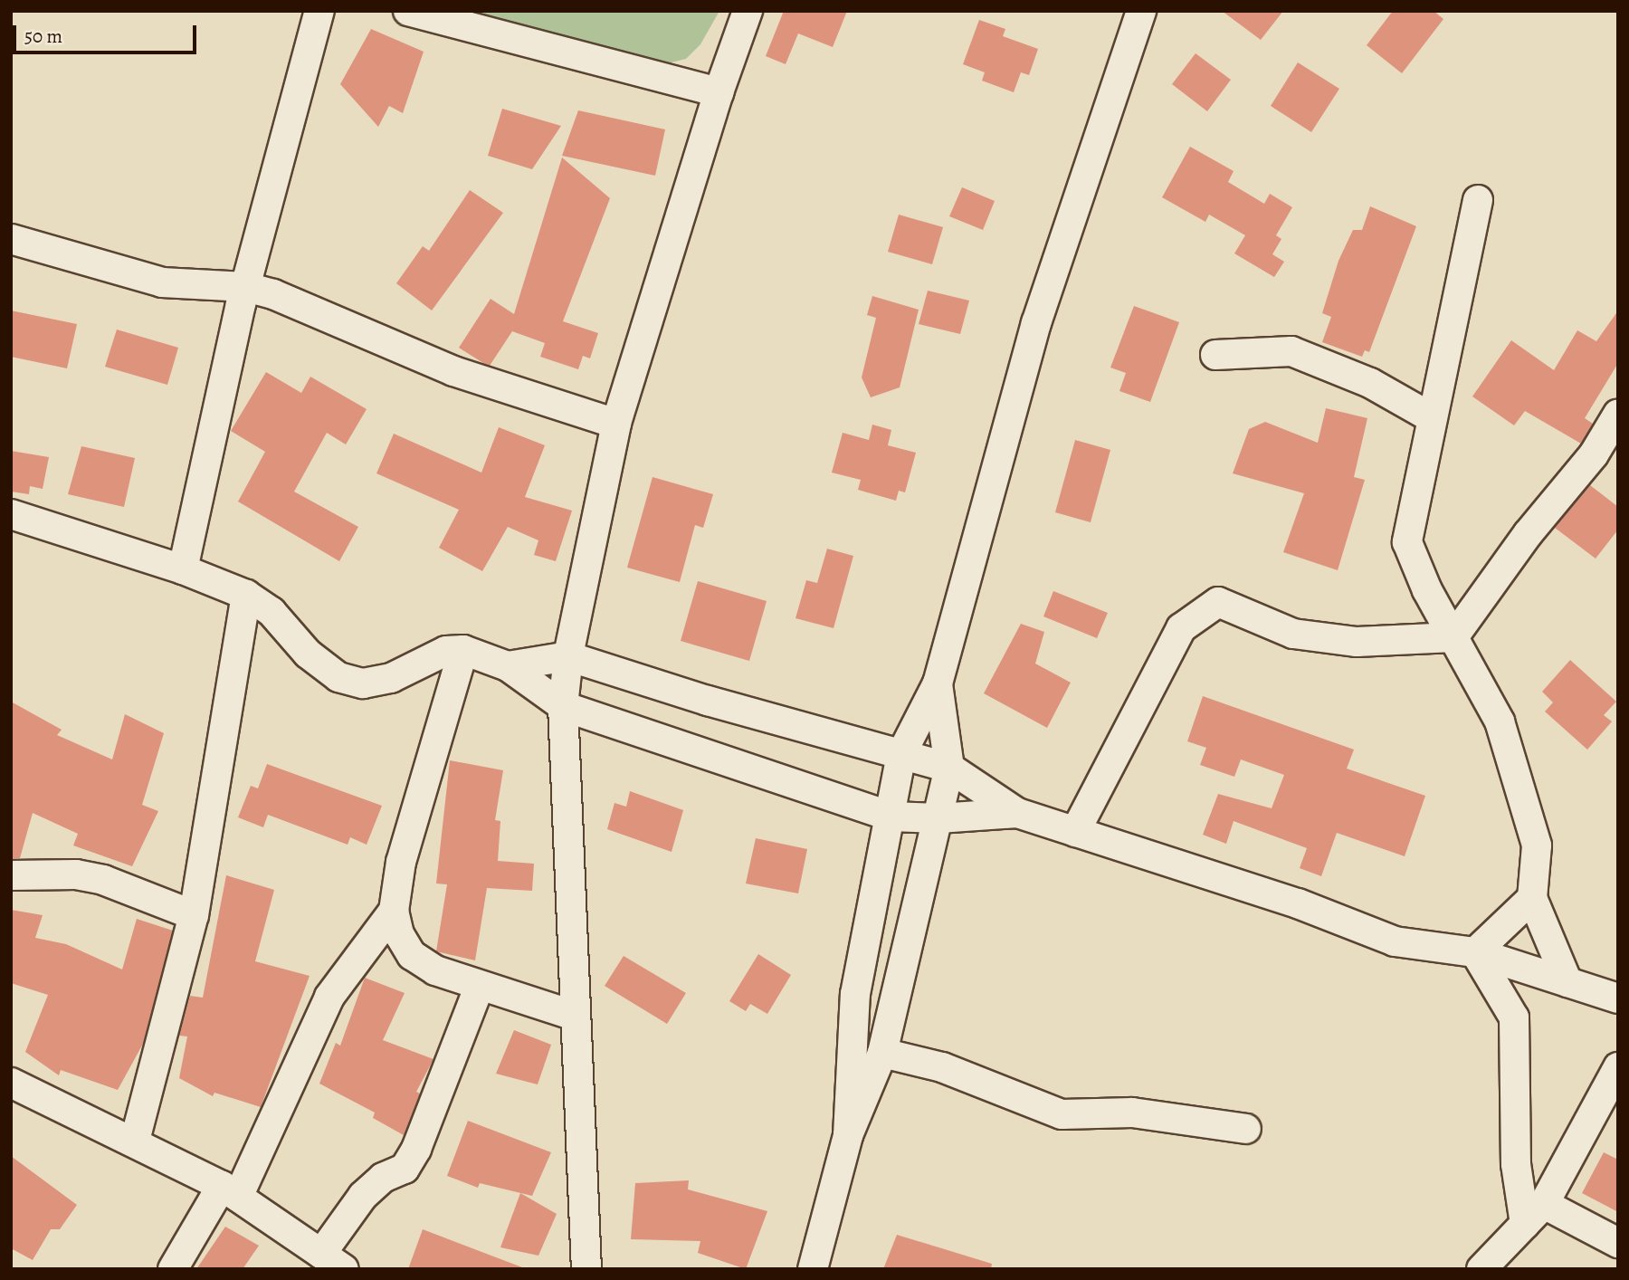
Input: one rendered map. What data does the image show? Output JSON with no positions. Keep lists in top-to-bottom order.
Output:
{
  "scale_bar": "50 m"
}
